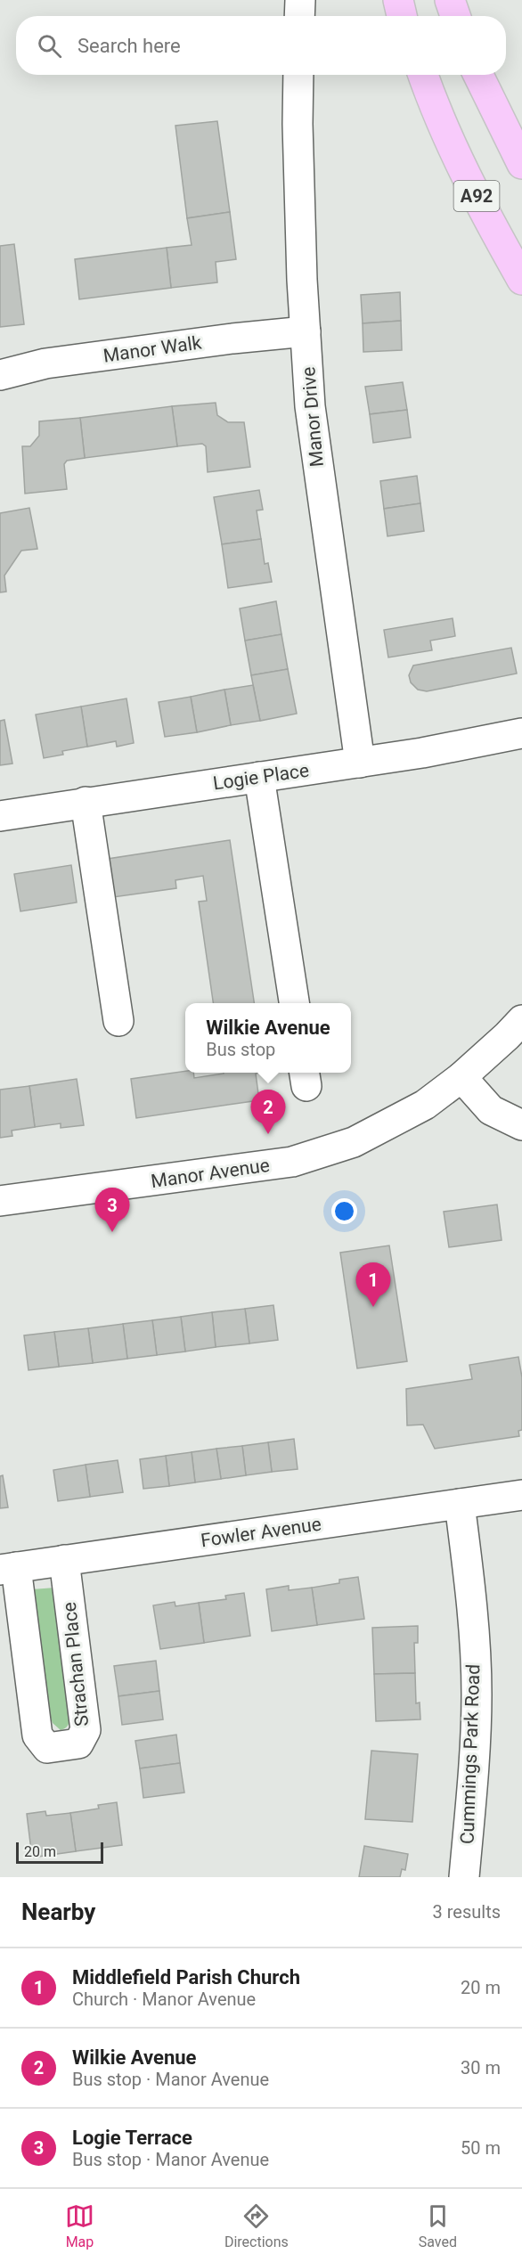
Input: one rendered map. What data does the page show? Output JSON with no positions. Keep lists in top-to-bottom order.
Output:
{
  "streets": {
    "main road": ["A92"],
    "street": [
      "Manor Walk",
      "Manor Drive",
      "Logie Place",
      "Manor Avenue",
      "Fowler Avenue",
      "Strachan Place",
      "Cummings Park Road"
    ]
  },
  "crossings": [
    ["Manor Walk", "Manor Drive"],
    ["Manor Drive", "Logie Place"],
    ["Fowler Avenue", "Strachan Place"],
    ["Fowler Avenue", "Cummings Park Road"]
  ],
  "scale_bar": "20 m",
  "page": {
    "search": "Search here",
    "popup": ["Wilkie Avenue", "Bus stop"],
    "pins": ["2", "3", "1"],
    "scale": "20 m",
    "heading": ["Nearby", "3 results"],
    "list": [
      {
        "mark": "1",
        "name": "Middlefield Parish Church",
        "note": "Church · Manor Avenue",
        "value": "20 m"
      },
      {
        "mark": "2",
        "name": "Wilkie Avenue",
        "note": "Bus stop · Manor Avenue",
        "value": "30 m"
      },
      {
        "mark": "3",
        "name": "Logie Terrace",
        "note": "Bus stop · Manor Avenue",
        "value": "50 m"
      }
    ],
    "nav": ["Map", "Directions", "Saved"]
  }
}
